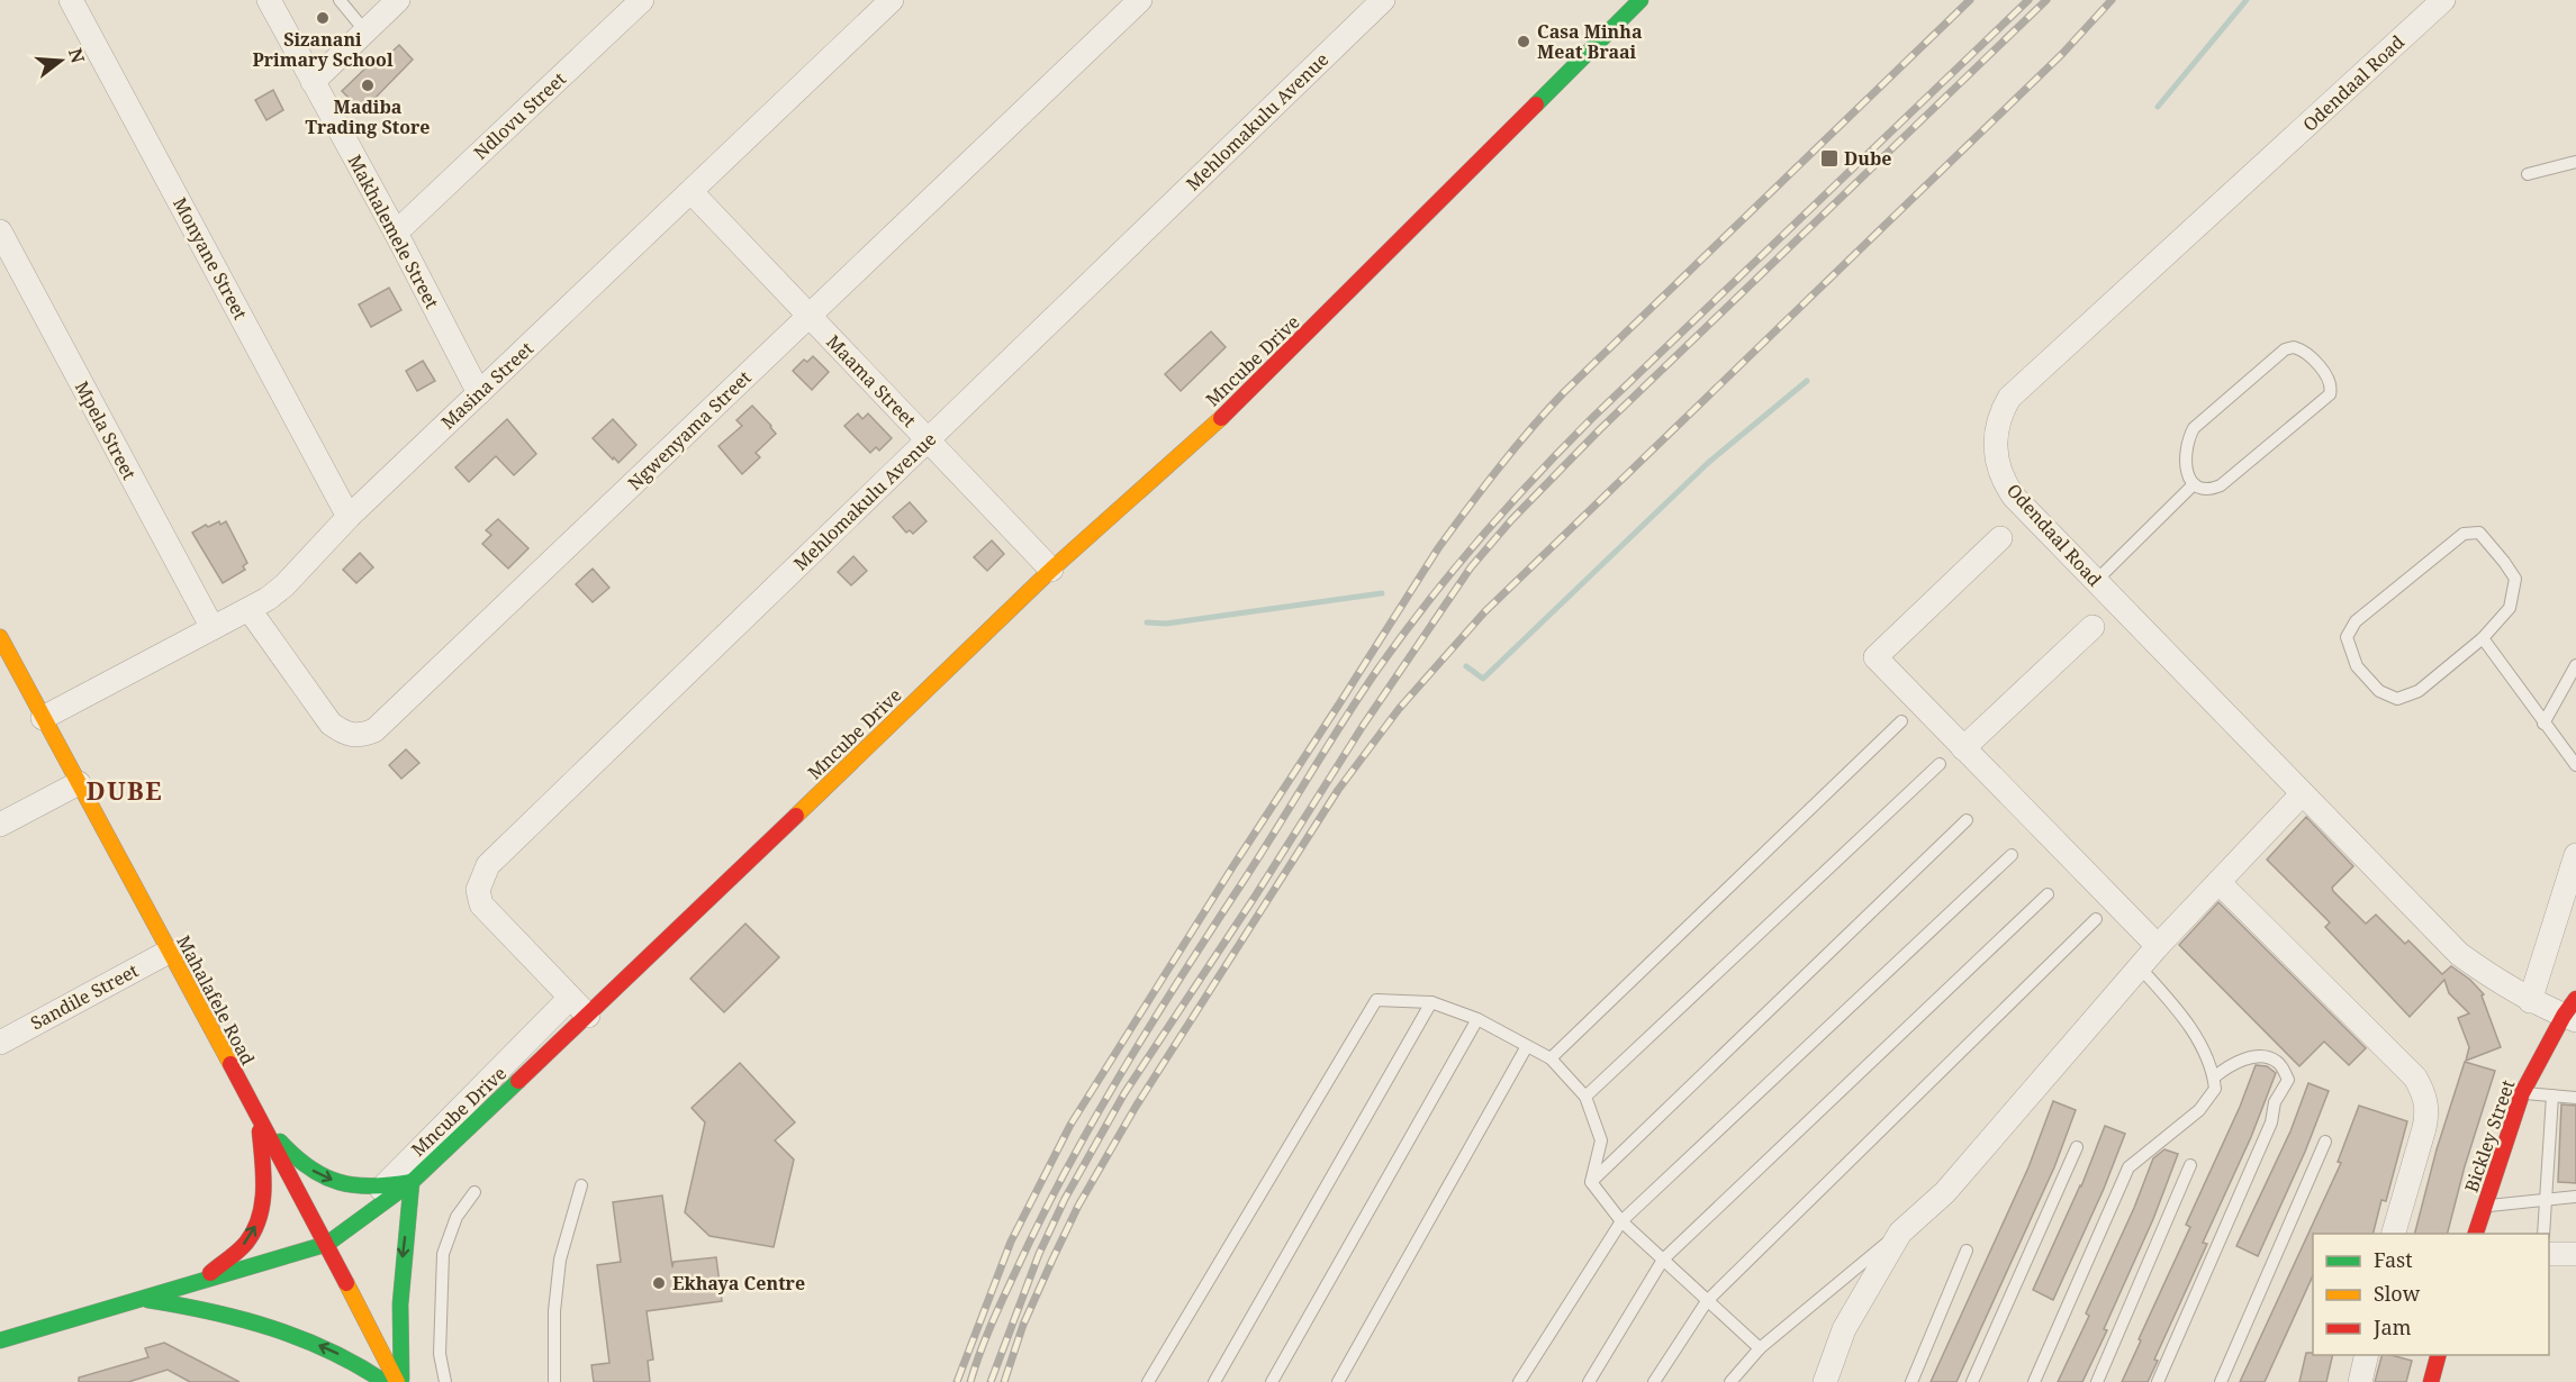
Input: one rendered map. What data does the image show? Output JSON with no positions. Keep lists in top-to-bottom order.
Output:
{
  "streets": {
    "street": [
      "Odendaal Road",
      "Ndlovu Street",
      "Mehlomakulu Avenue",
      "Makhalemele Street",
      "Monyane Street",
      "Mncube Drive",
      "Maama Street",
      "Masina Street",
      "Mpela Street",
      "Ngwenyama Street",
      "Sandile Street",
      "Mahalafele Road",
      "Bickley Street"
    ]
  },
  "crossings": [
    ["Odendaal Road", "Bickley Street"],
    ["Ndlovu Street", "Makhalemele Street"],
    ["Mehlomakulu Avenue", "Mncube Drive"],
    ["Mehlomakulu Avenue", "Maama Street"],
    ["Makhalemele Street", "Masina Street"],
    ["Monyane Street", "Masina Street"],
    ["Mncube Drive", "Maama Street"],
    ["Mncube Drive", "Mahalafele Road"],
    ["Maama Street", "Masina Street"],
    ["Maama Street", "Ngwenyama Street"],
    ["Masina Street", "Mpela Street"],
    ["Masina Street", "Ngwenyama Street"],
    ["Masina Street", "Mahalafele Road"],
    ["Sandile Street", "Mahalafele Road"]
  ],
  "districts": ["DUBE"],
  "places": {
    "other": [
      "Sizanani Primary School",
      "Casa Minha Meat Braai",
      "Madiba Trading Store",
      "Ekhaya Centre"
    ],
    "transit": ["Dube"]
  },
  "legend": ["Fast", "Slow", "Jam"],
  "north": "right"
}
